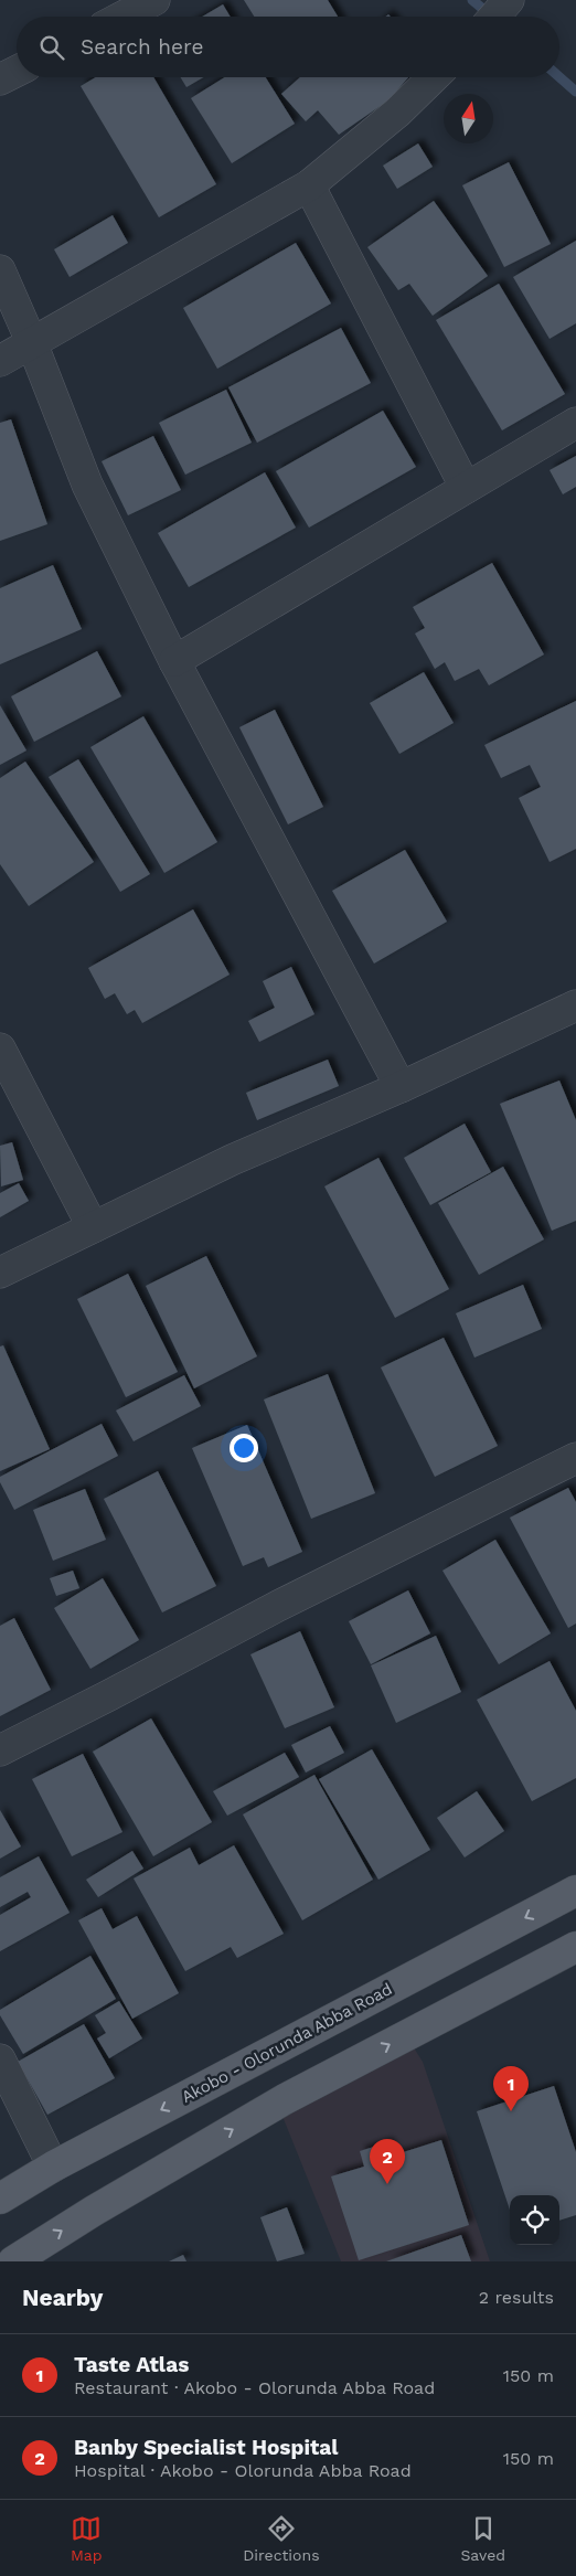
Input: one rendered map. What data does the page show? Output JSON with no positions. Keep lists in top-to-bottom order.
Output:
{
  "streets": {
    "main road": ["Akobo - Olorunda Abba Road"]
  },
  "north": "top",
  "page": {
    "search": "Search here",
    "pins": ["1", "2"],
    "heading": ["Nearby", "2 results"],
    "list": [
      {
        "mark": "1",
        "name": "Taste Atlas",
        "note": "Restaurant · Akobo - Olorunda Abba Road",
        "value": "150 m"
      },
      {
        "mark": "2",
        "name": "Banby Specialist Hospital",
        "note": "Hospital · Akobo - Olorunda Abba Road",
        "value": "150 m"
      }
    ],
    "nav": ["Map", "Directions", "Saved"]
  }
}
